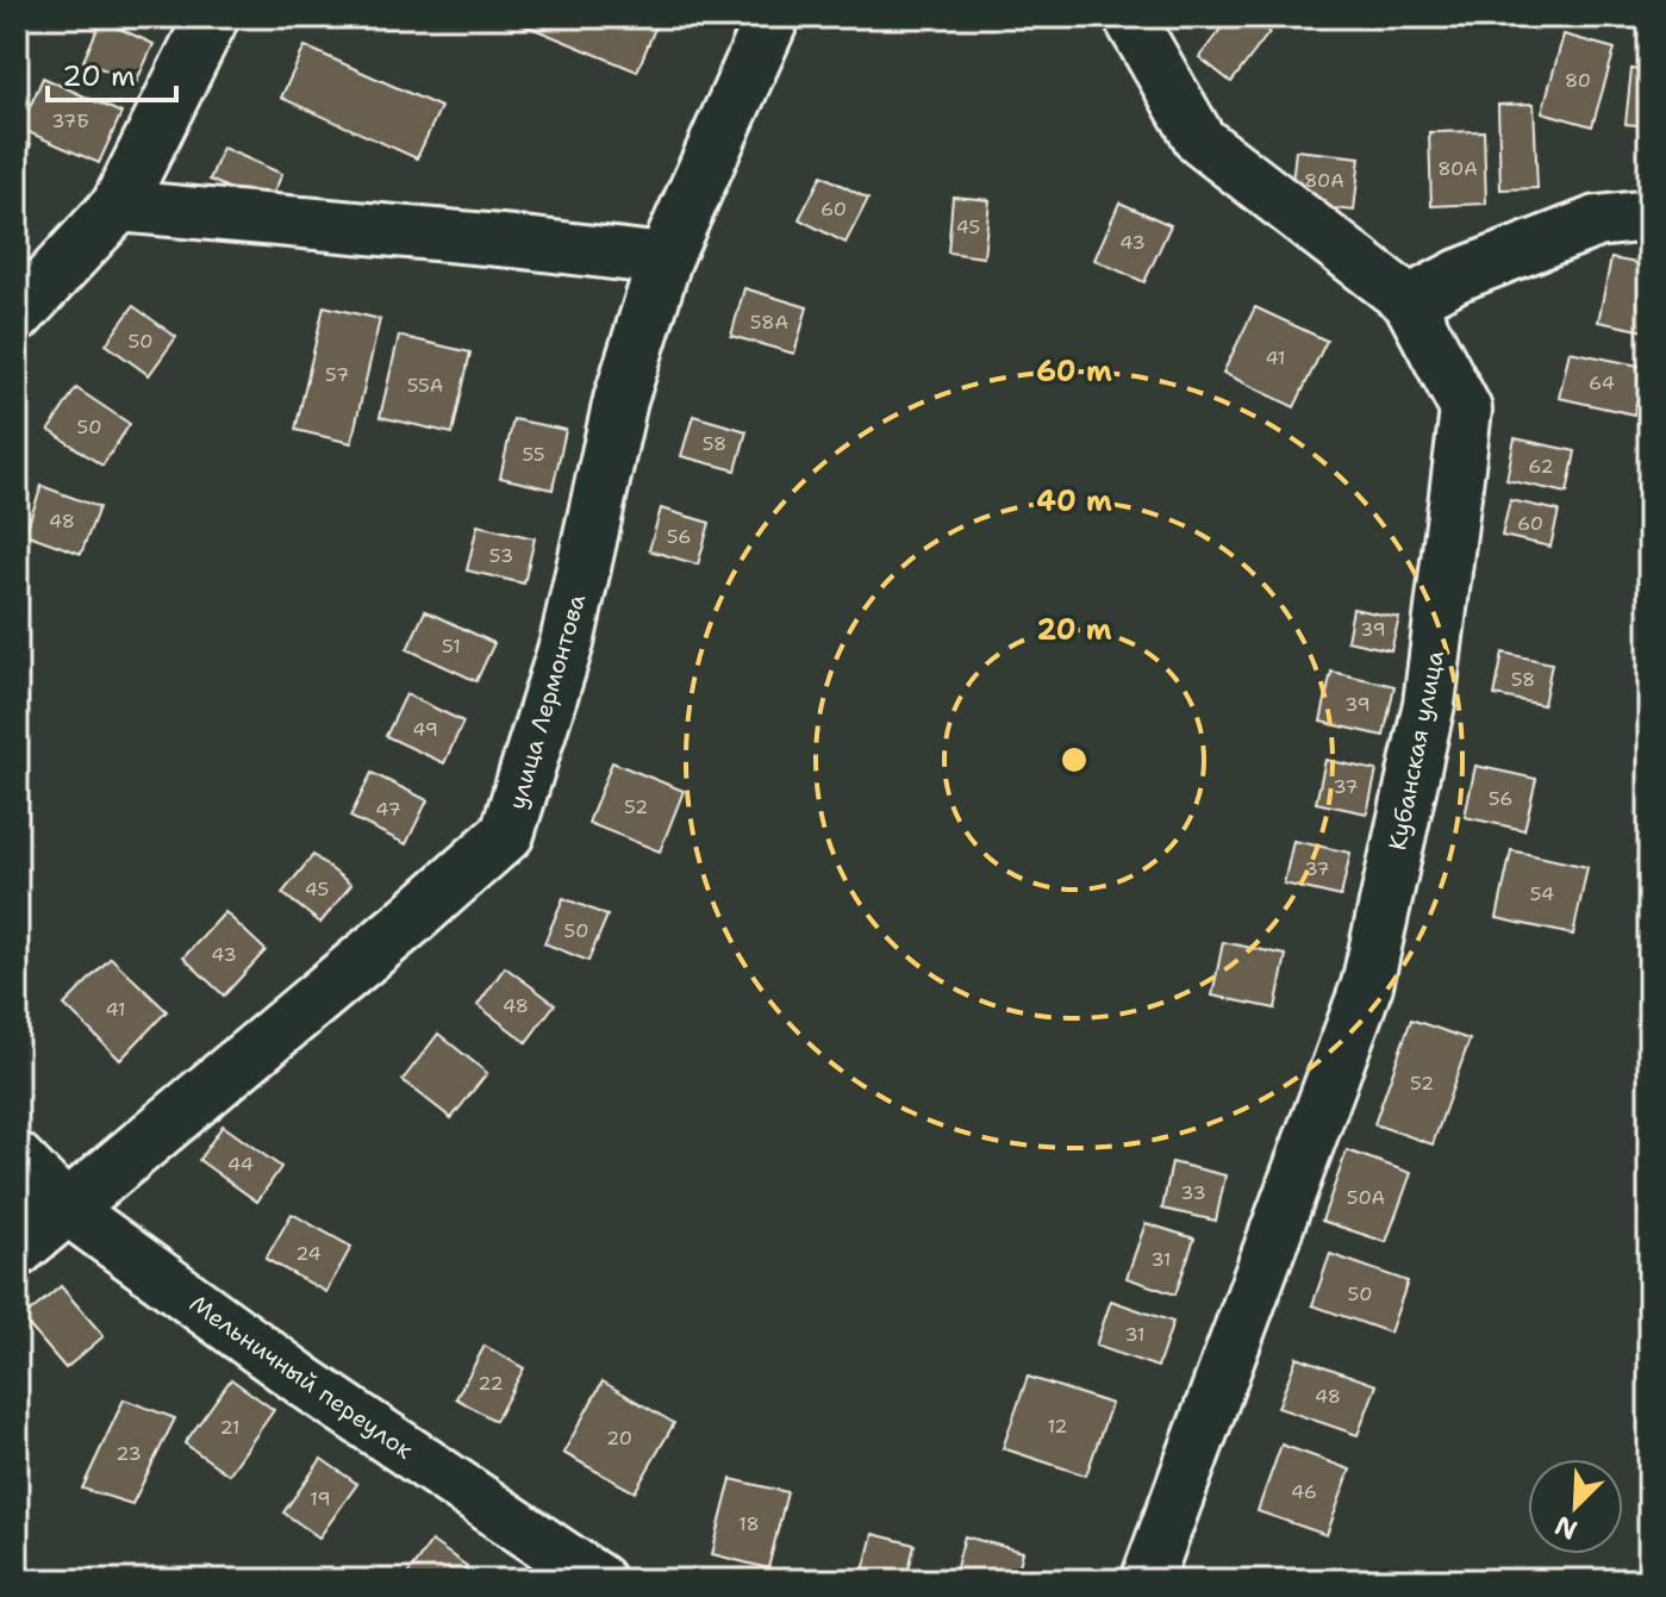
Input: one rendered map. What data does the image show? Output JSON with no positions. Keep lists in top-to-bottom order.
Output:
{
  "streets": {
    "street": ["улица Лермонтова", "Кубанская улица", "Мельничный переулок"]
  },
  "crossings": [
    ["улица Лермонтова", "Мельничный переулок"]
  ],
  "house_numbers": [
    "80",
    "37Б",
    "80А",
    "80А",
    "60",
    "45",
    "43",
    "58А",
    "50",
    "41",
    "57",
    "64",
    "55А",
    "50",
    "58",
    "55",
    "62",
    "48",
    "60",
    "56",
    "53",
    "39",
    "51",
    "58",
    "39",
    "49",
    "37",
    "56",
    "52",
    "47",
    "37",
    "45",
    "54",
    "50",
    "43",
    "48",
    "41",
    "52",
    "44",
    "33",
    "50А",
    "24",
    "31",
    "50",
    "31",
    "22",
    "48",
    "12",
    "21",
    "20",
    "23",
    "46",
    "19",
    "18"
  ],
  "scale_bar": "20 m",
  "north": "bottom left",
  "rings": ["60 m", "40 m", "20 m"]
}
